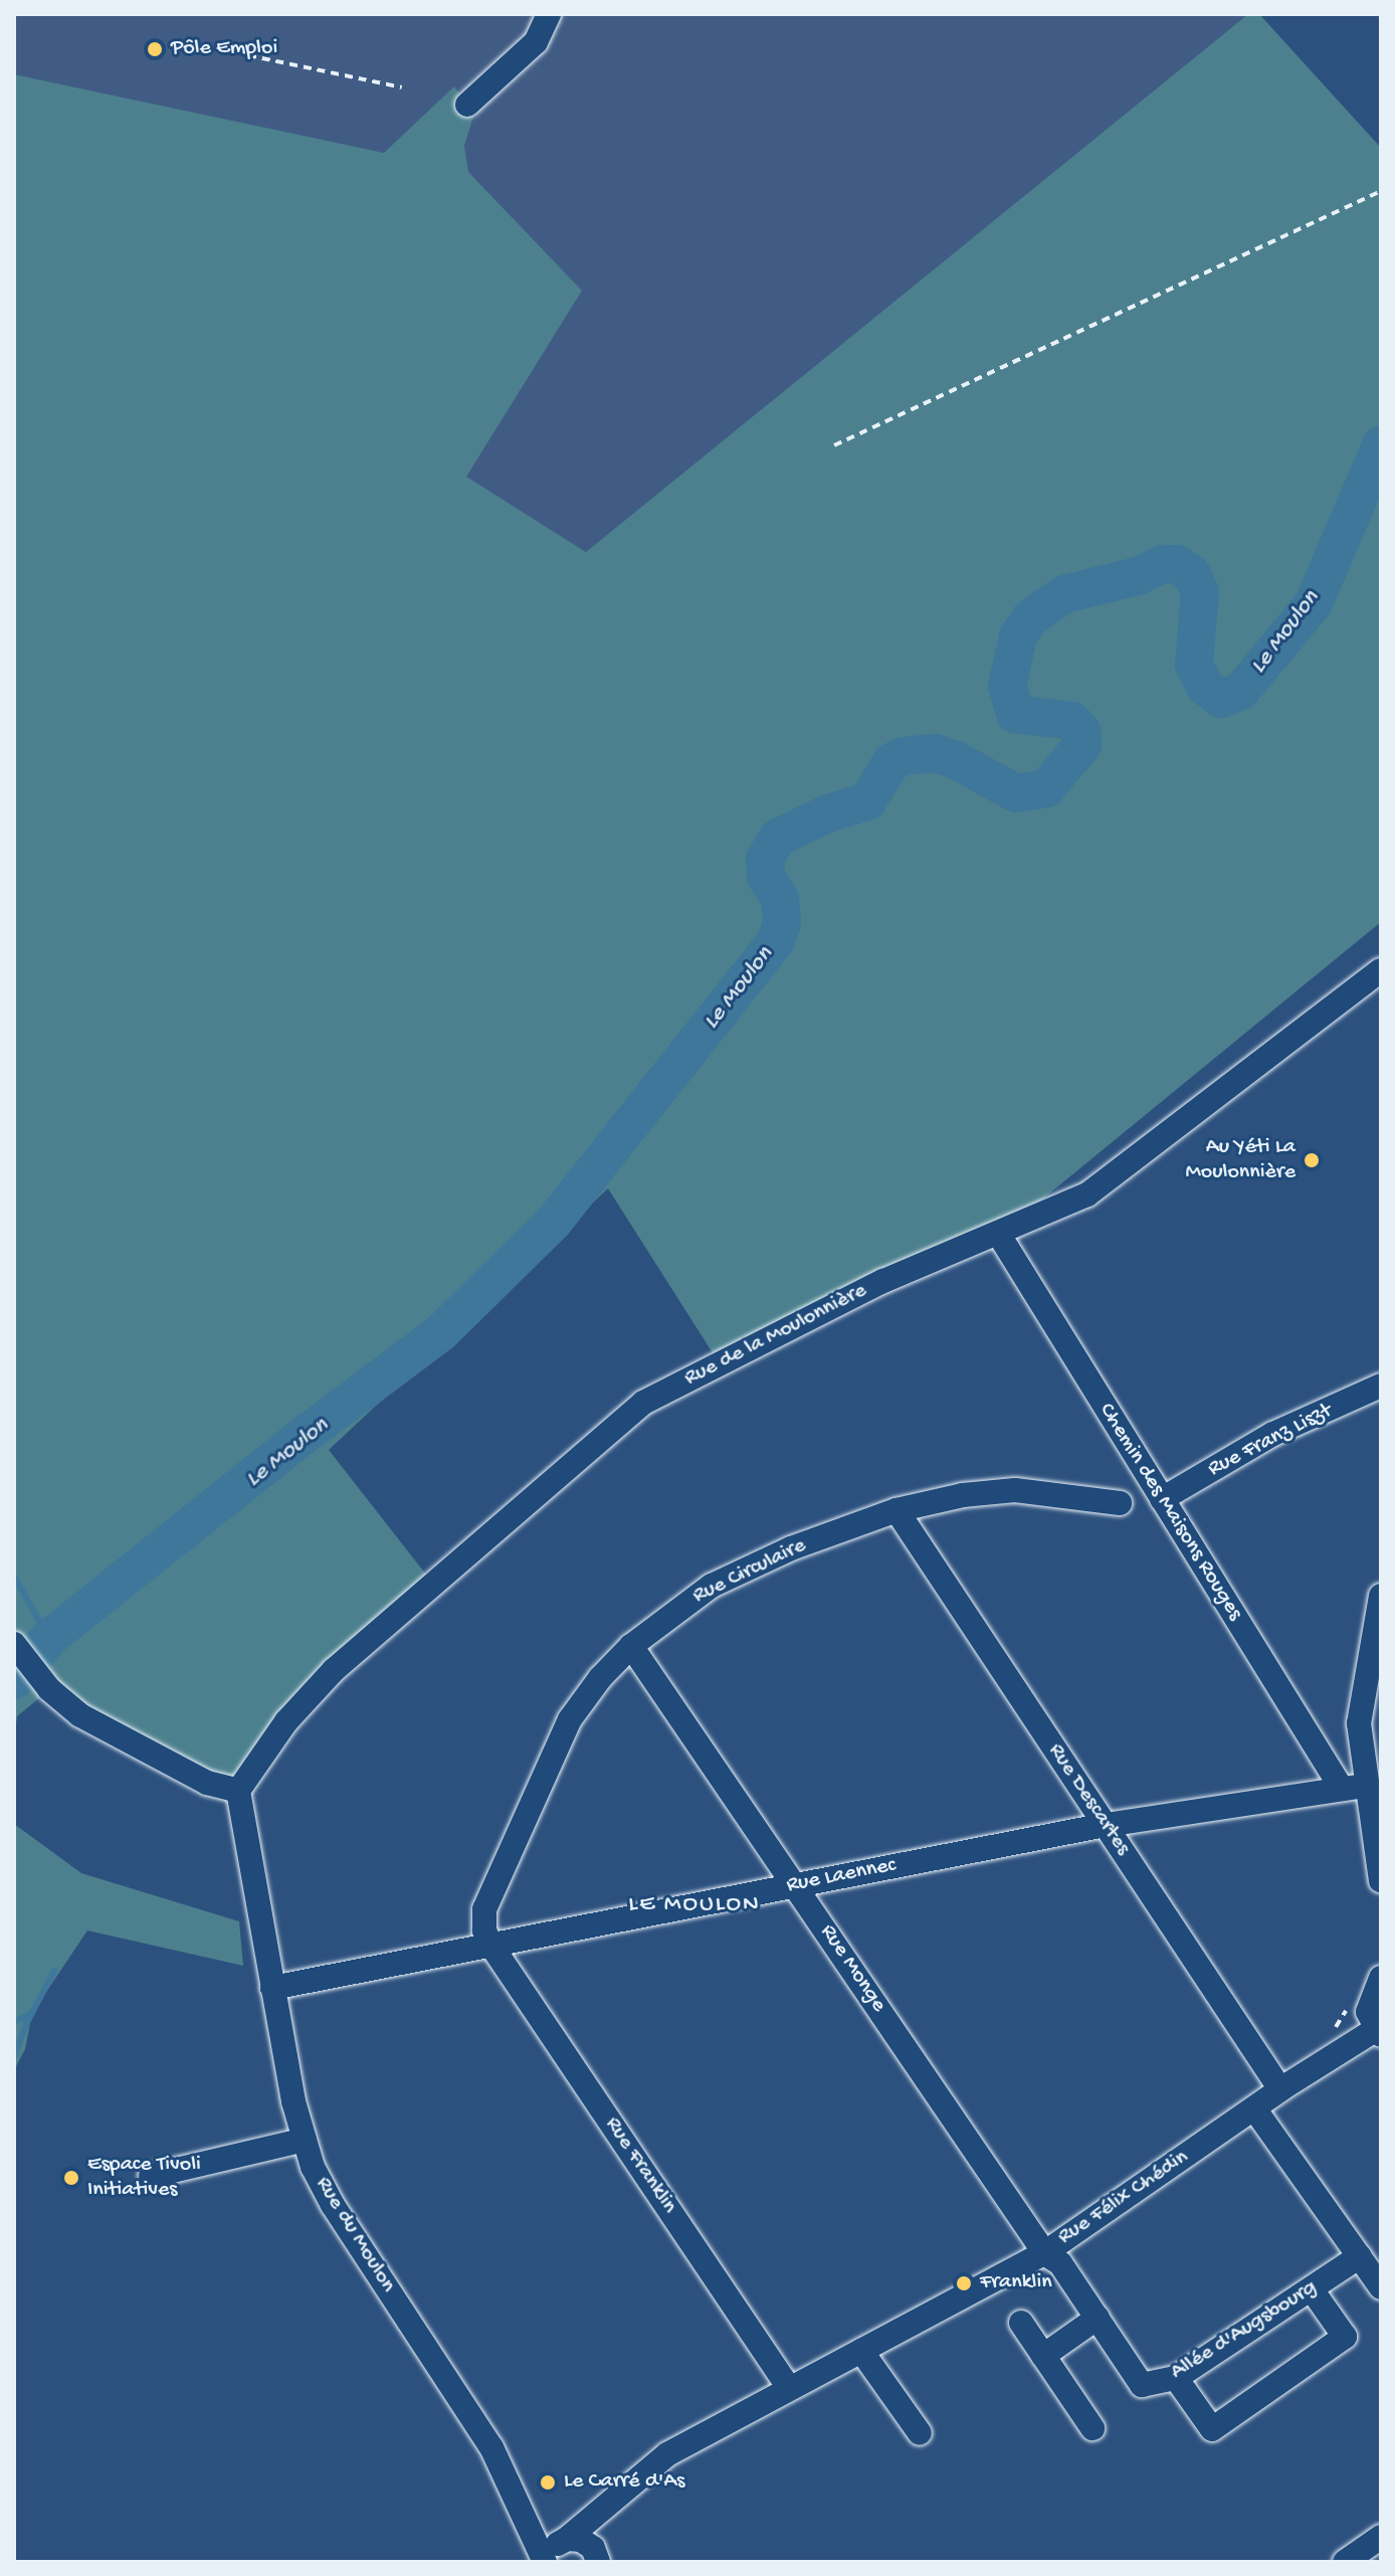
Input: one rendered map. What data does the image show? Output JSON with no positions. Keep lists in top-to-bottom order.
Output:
{
  "streets": {
    "street": [
      "Rue de la Moulonnière",
      "Rue Franz Liszt",
      "Chemin des Maisons Rouges",
      "Rue Circulaire",
      "Rue Descartes",
      "Rue Laennec",
      "Rue Monge",
      "Rue Franklin",
      "Rue Félix Chédin",
      "Rue du Moulon",
      "Allée d'Augsbourg"
    ]
  },
  "crossings": [
    ["Rue de la Moulonnière", "Chemin des Maisons Rouges"],
    ["Rue de la Moulonnière", "Rue du Moulon"],
    ["Rue Franz Liszt", "Chemin des Maisons Rouges"],
    ["Chemin des Maisons Rouges", "Rue Laennec"],
    ["Rue Circulaire", "Rue Descartes"],
    ["Rue Circulaire", "Rue Laennec"],
    ["Rue Circulaire", "Rue Monge"],
    ["Rue Circulaire", "Rue Franklin"],
    ["Rue Descartes", "Rue Laennec"],
    ["Rue Descartes", "Rue Félix Chédin"],
    ["Rue Laennec", "Rue Monge"],
    ["Rue Laennec", "Rue Franklin"],
    ["Rue Laennec", "Rue du Moulon"],
    ["Rue Monge", "Rue Félix Chédin"],
    ["Rue Monge", "Allée d'Augsbourg"],
    ["Rue Franklin", "Rue Félix Chédin"],
    ["Rue Félix Chédin", "Rue du Moulon"],
    ["Rue Félix Chédin", "Allée d'Augsbourg"]
  ],
  "districts": ["LE MOULON"],
  "water": ["Le Moulon"],
  "places": [
    "Pôle Emploi",
    "Au Yéti La Moulonnière",
    "Espace Tivoli Initiatives",
    "Franklin",
    "Le Carré d'As"
  ]
}
